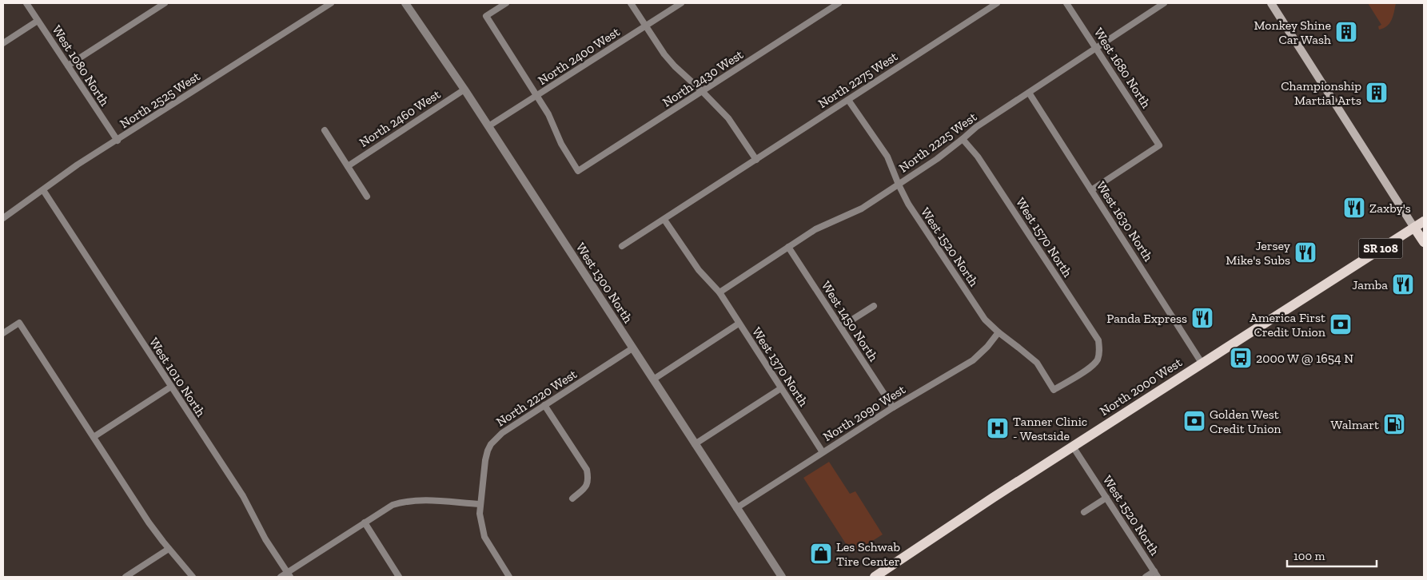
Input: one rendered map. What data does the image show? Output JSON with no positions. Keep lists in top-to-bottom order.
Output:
{
  "streets": {
    "main road": ["SR 108", "North 2000 West"],
    "street": [
      "North 2400 West",
      "West 1080 North",
      "West 1680 North",
      "North 2430 West",
      "North 2275 West",
      "North 2525 West",
      "North 2460 West",
      "North 2225 West",
      "West 1630 North",
      "West 1570 North",
      "West 1520 North",
      "West 1300 North",
      "West 1450 North",
      "West 1370 North",
      "West 1010 North",
      "North 2220 West",
      "North 2090 West"
    ]
  },
  "crossings": [
    ["North 2400 West", "North 2430 West"],
    ["North 2400 West", "West 1300 North"],
    ["West 1080 North", "North 2525 West"],
    ["West 1680 North", "North 2225 West"],
    ["West 1680 North", "West 1630 North"],
    ["North 2275 West", "West 1520 North"],
    ["North 2275 West", "West 1370 North"],
    ["North 2525 West", "West 1010 North"],
    ["North 2460 West", "West 1300 North"],
    ["North 2225 West", "West 1630 North"],
    ["North 2225 West", "West 1570 North"],
    ["North 2225 West", "West 1520 North"],
    ["North 2225 West", "West 1450 North"],
    ["North 2225 West", "West 1370 North"],
    ["West 1630 North", "North 2000 West"],
    ["West 1570 North", "West 1520 North"],
    ["West 1520 North", "North 2000 West"],
    ["West 1520 North", "North 2090 West"],
    ["West 1300 North", "North 2220 West"],
    ["West 1300 North", "North 2090 West"],
    ["West 1450 North", "North 2090 West"],
    ["West 1370 North", "North 2090 West"]
  ],
  "places": {
    "building": ["Monkey Shine Car Wash", "Championship Martial Arts"],
    "restaurant": [
      "Zaxby's",
      "Jersey Mike's Subs",
      "Jamba",
      "Panda Express"
    ],
    "bank": ["America First Credit Union", "Golden West Credit Union"],
    "bus stop": ["2000 W @ 1654 N"],
    "fuel station": ["Walmart"],
    "hospital": ["Tanner Clinic - Westside"],
    "shop": ["Les Schwab Tire Center"]
  },
  "scale_bar": "100 m"
}
